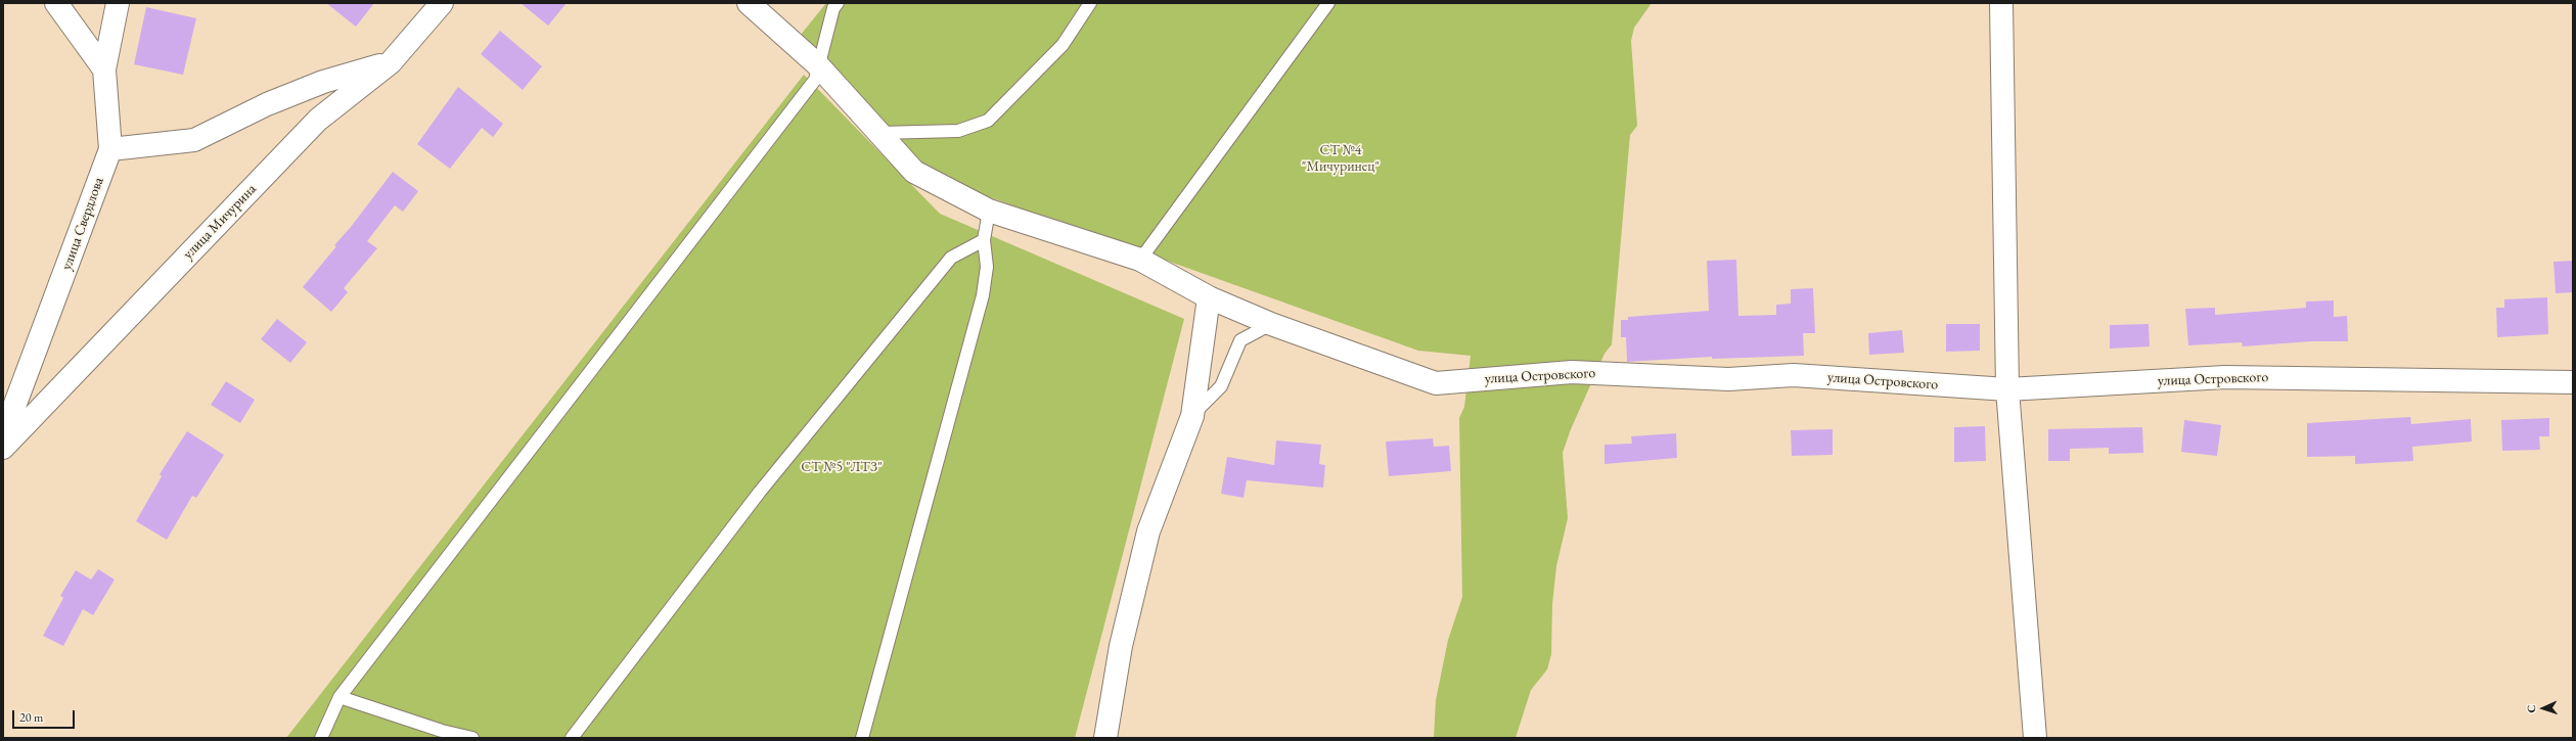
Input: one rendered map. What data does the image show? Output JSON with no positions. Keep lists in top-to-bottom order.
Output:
{
  "streets": {
    "street": ["улица Мичурина", "улица Свердлова", "улица Островского"]
  },
  "parks": ["СТ №4 \"Мичуринец\"", "СТ №5 \"ЛТЗ\""],
  "scale_bar": "20 m",
  "north": "left"
}
